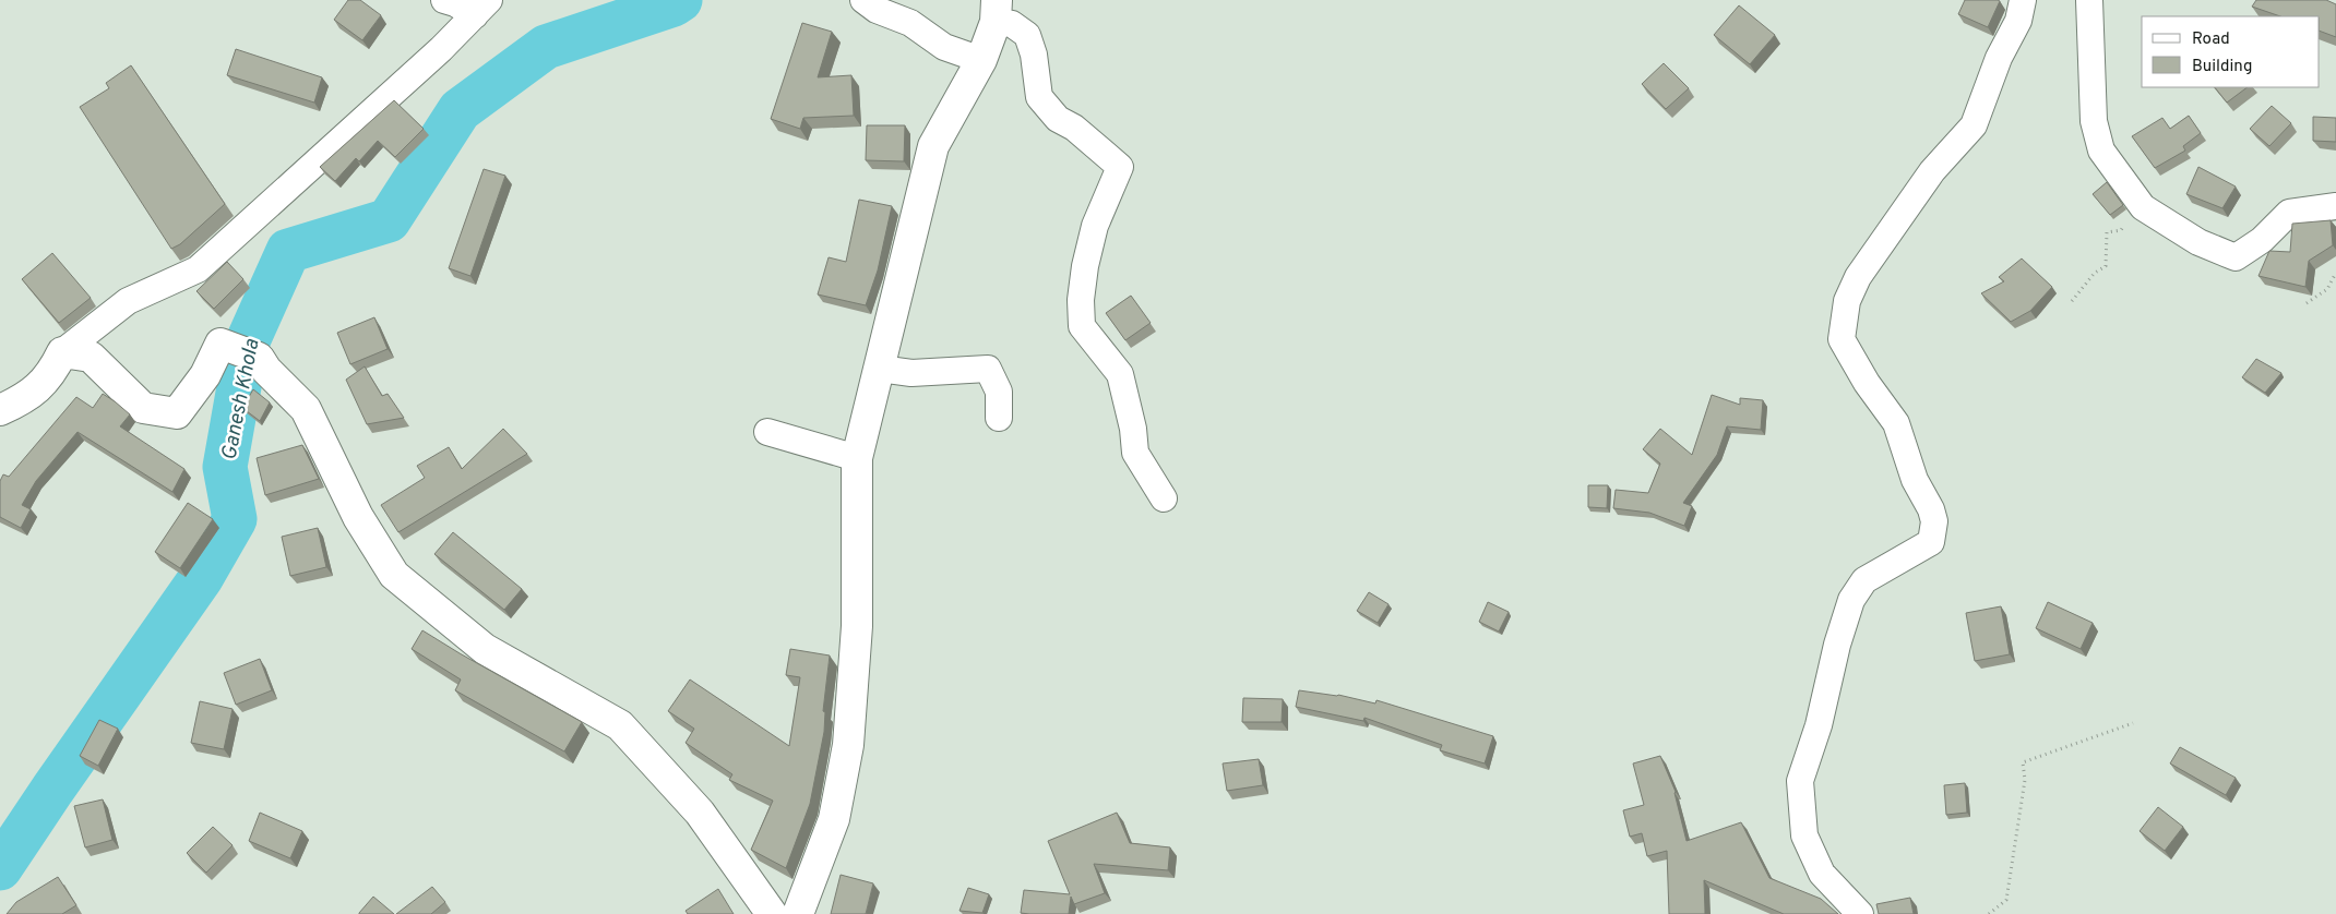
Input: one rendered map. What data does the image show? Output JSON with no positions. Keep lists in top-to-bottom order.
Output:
{
  "water": ["Ganesh Khola"],
  "legend": ["Road", "Building"]
}
